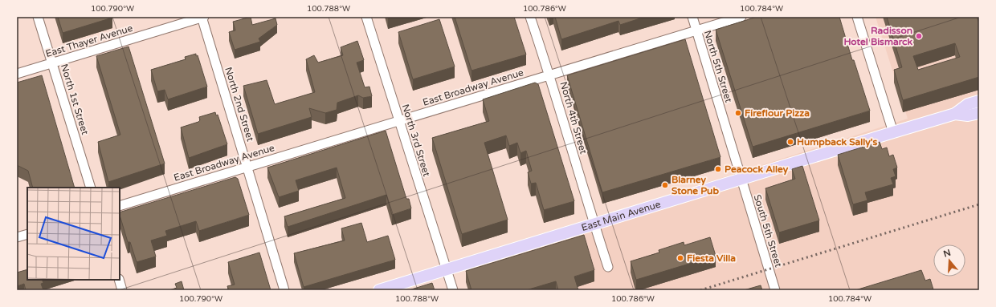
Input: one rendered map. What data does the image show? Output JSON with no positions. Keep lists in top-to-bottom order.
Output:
{
  "streets": {
    "main road": ["East Main Avenue"],
    "street": [
      "East Thayer Avenue",
      "North 5th Street",
      "East Broadway Avenue",
      "North 1st Street",
      "North 2nd Street",
      "North 4th Street",
      "North 3rd Street",
      "South 5th Street"
    ]
  },
  "crossings": [
    ["East Thayer Avenue", "North 1st Street"],
    ["East Thayer Avenue", "North 2nd Street"],
    ["North 5th Street", "East Broadway Avenue"],
    ["North 5th Street", "East Main Avenue"],
    ["North 5th Street", "South 5th Street"],
    ["East Broadway Avenue", "North 2nd Street"],
    ["East Broadway Avenue", "North 4th Street"],
    ["East Broadway Avenue", "North 3rd Street"],
    ["North 4th Street", "East Main Avenue"],
    ["North 3rd Street", "East Main Avenue"],
    ["East Main Avenue", "South 5th Street"]
  ],
  "places": [
    "Radisson Hotel Bismarck",
    "Fireflour Pizza",
    "Humpback Sally's",
    "Peacock Alley",
    "Blarney Stone Pub",
    "Fiesta Villa"
  ],
  "north": "top",
  "coordinates": [
    "100.790°W",
    "100.788°W",
    "100.786°W",
    "100.784°W"
  ]
}
